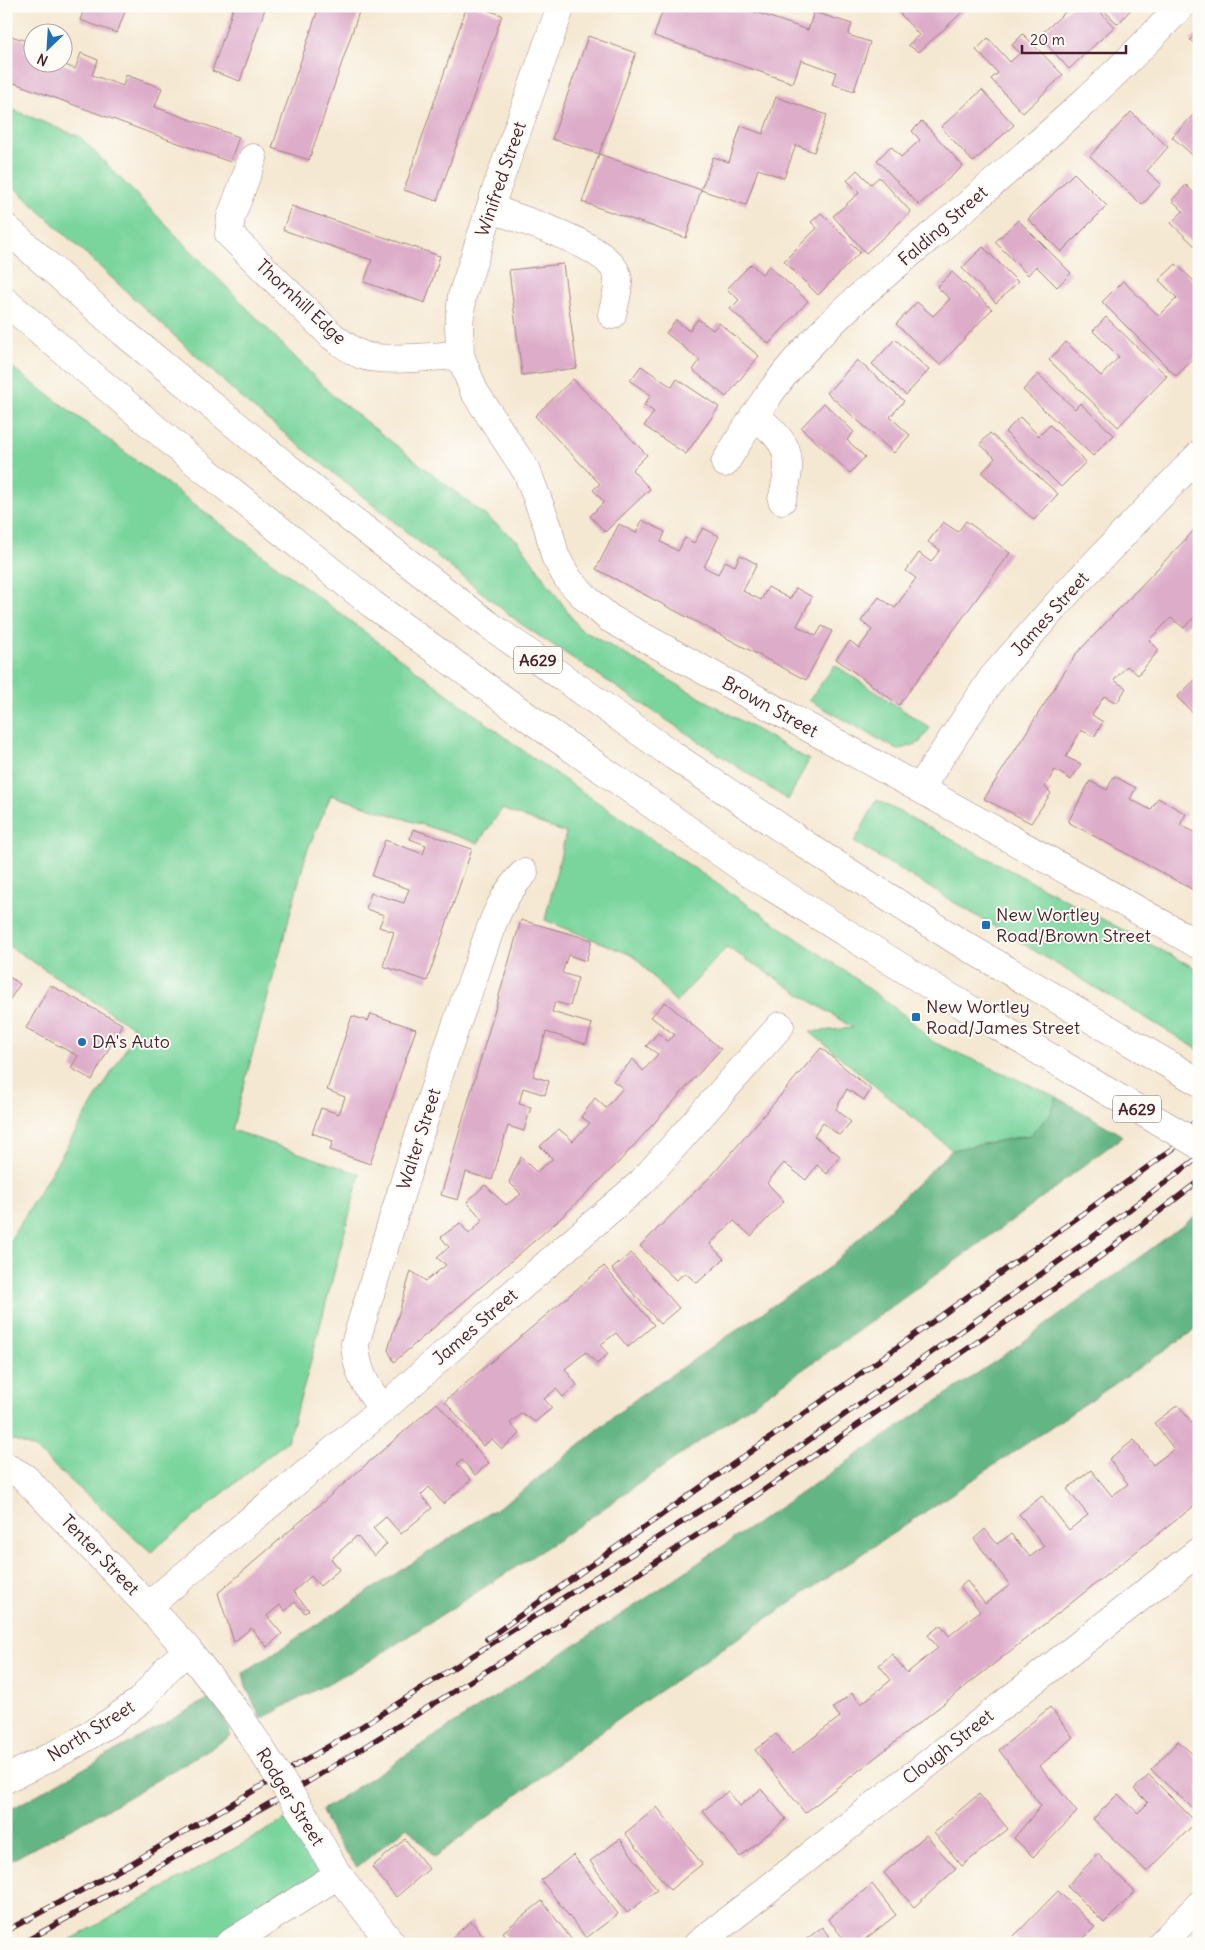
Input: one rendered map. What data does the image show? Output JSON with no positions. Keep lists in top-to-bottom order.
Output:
{
  "streets": {
    "street": [
      "Winifred Street",
      "Falding Street",
      "Thornhill Edge",
      "James Street",
      "A629",
      "Brown Street",
      "Walter Street",
      "Tenter Street",
      "North Street",
      "Clough Street",
      "Rodger Street"
    ]
  },
  "crossings": [
    ["Winifred Street", "Thornhill Edge"],
    ["Winifred Street", "Brown Street"],
    ["Thornhill Edge", "Brown Street"],
    ["James Street", "Brown Street"],
    ["James Street", "Walter Street"],
    ["James Street", "Tenter Street"],
    ["Tenter Street", "North Street"],
    ["Tenter Street", "Rodger Street"],
    ["North Street", "Rodger Street"]
  ],
  "places": {
    "transit": ["New Wortley Road/Brown Street", "New Wortley Road/James Street"],
    "other": ["DA's Auto"]
  },
  "scale_bar": "20 m",
  "north": "bottom left"
}
